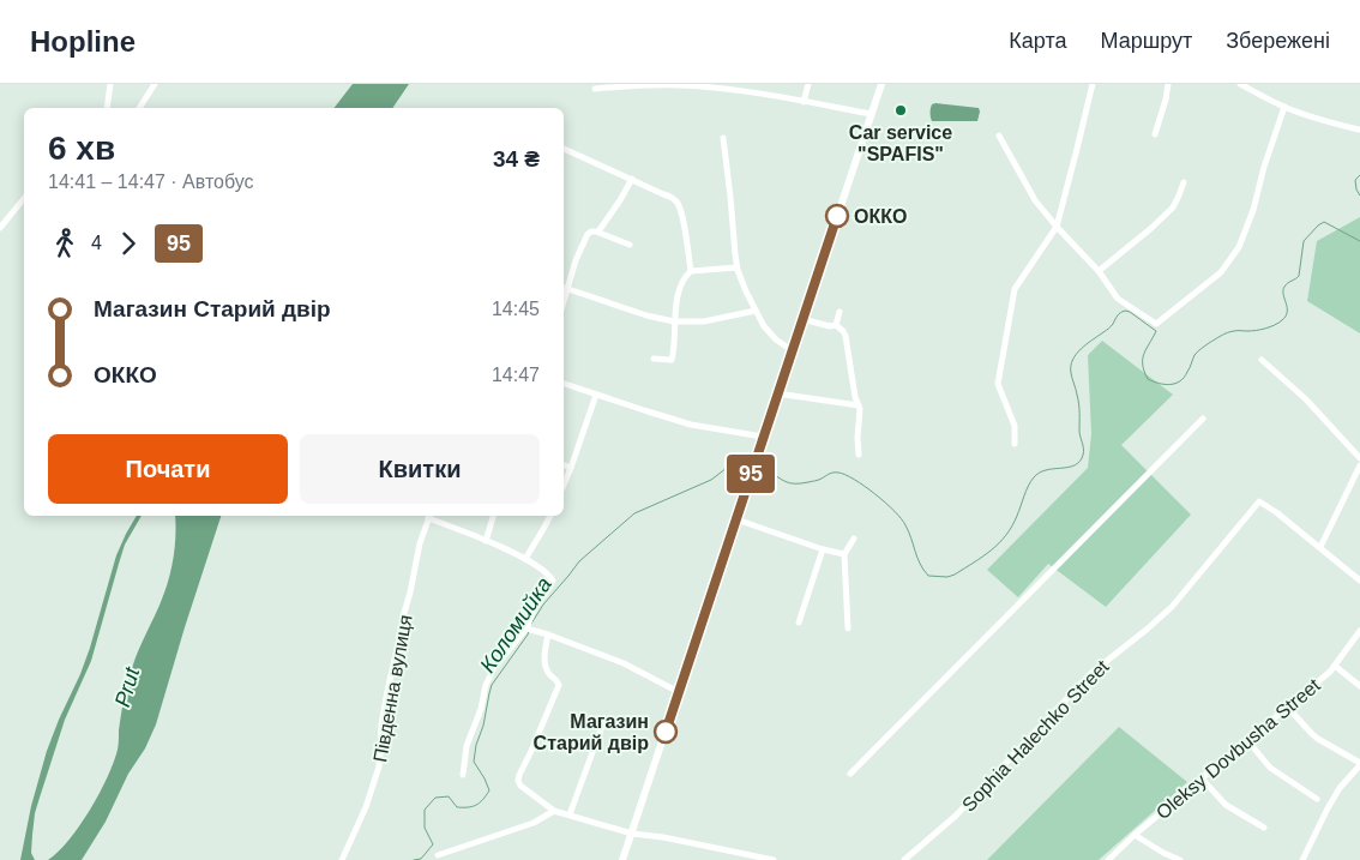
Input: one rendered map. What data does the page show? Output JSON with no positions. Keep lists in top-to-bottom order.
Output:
{
  "streets": {
    "street": ["Південна вулиця", "Sophia Halechko Street", "Oleksy Dovbusha Street"]
  },
  "water": ["Коломийка", "Prut"],
  "places": ["Car service \"SPAFIS\"", "ОККО", "Магазин Старий двір"],
  "lines": ["bus line 95"],
  "page": {
    "header": "Hopline",
    "nav": ["Карта", "Маршрут", "Збережені"],
    "on_map": "95",
    "heading": ["6 хв", "14:41 – 14:47 · Автобус", "34 ₴"],
    "legs": ["4", "95"],
    "list": [
      {
        "name": "Магазин Старий двір",
        "value": "14:45"
      },
      {
        "name": "ОККО",
        "value": "14:47"
      }
    ],
    "buttons": ["Почати", "Квитки"]
  }
}
